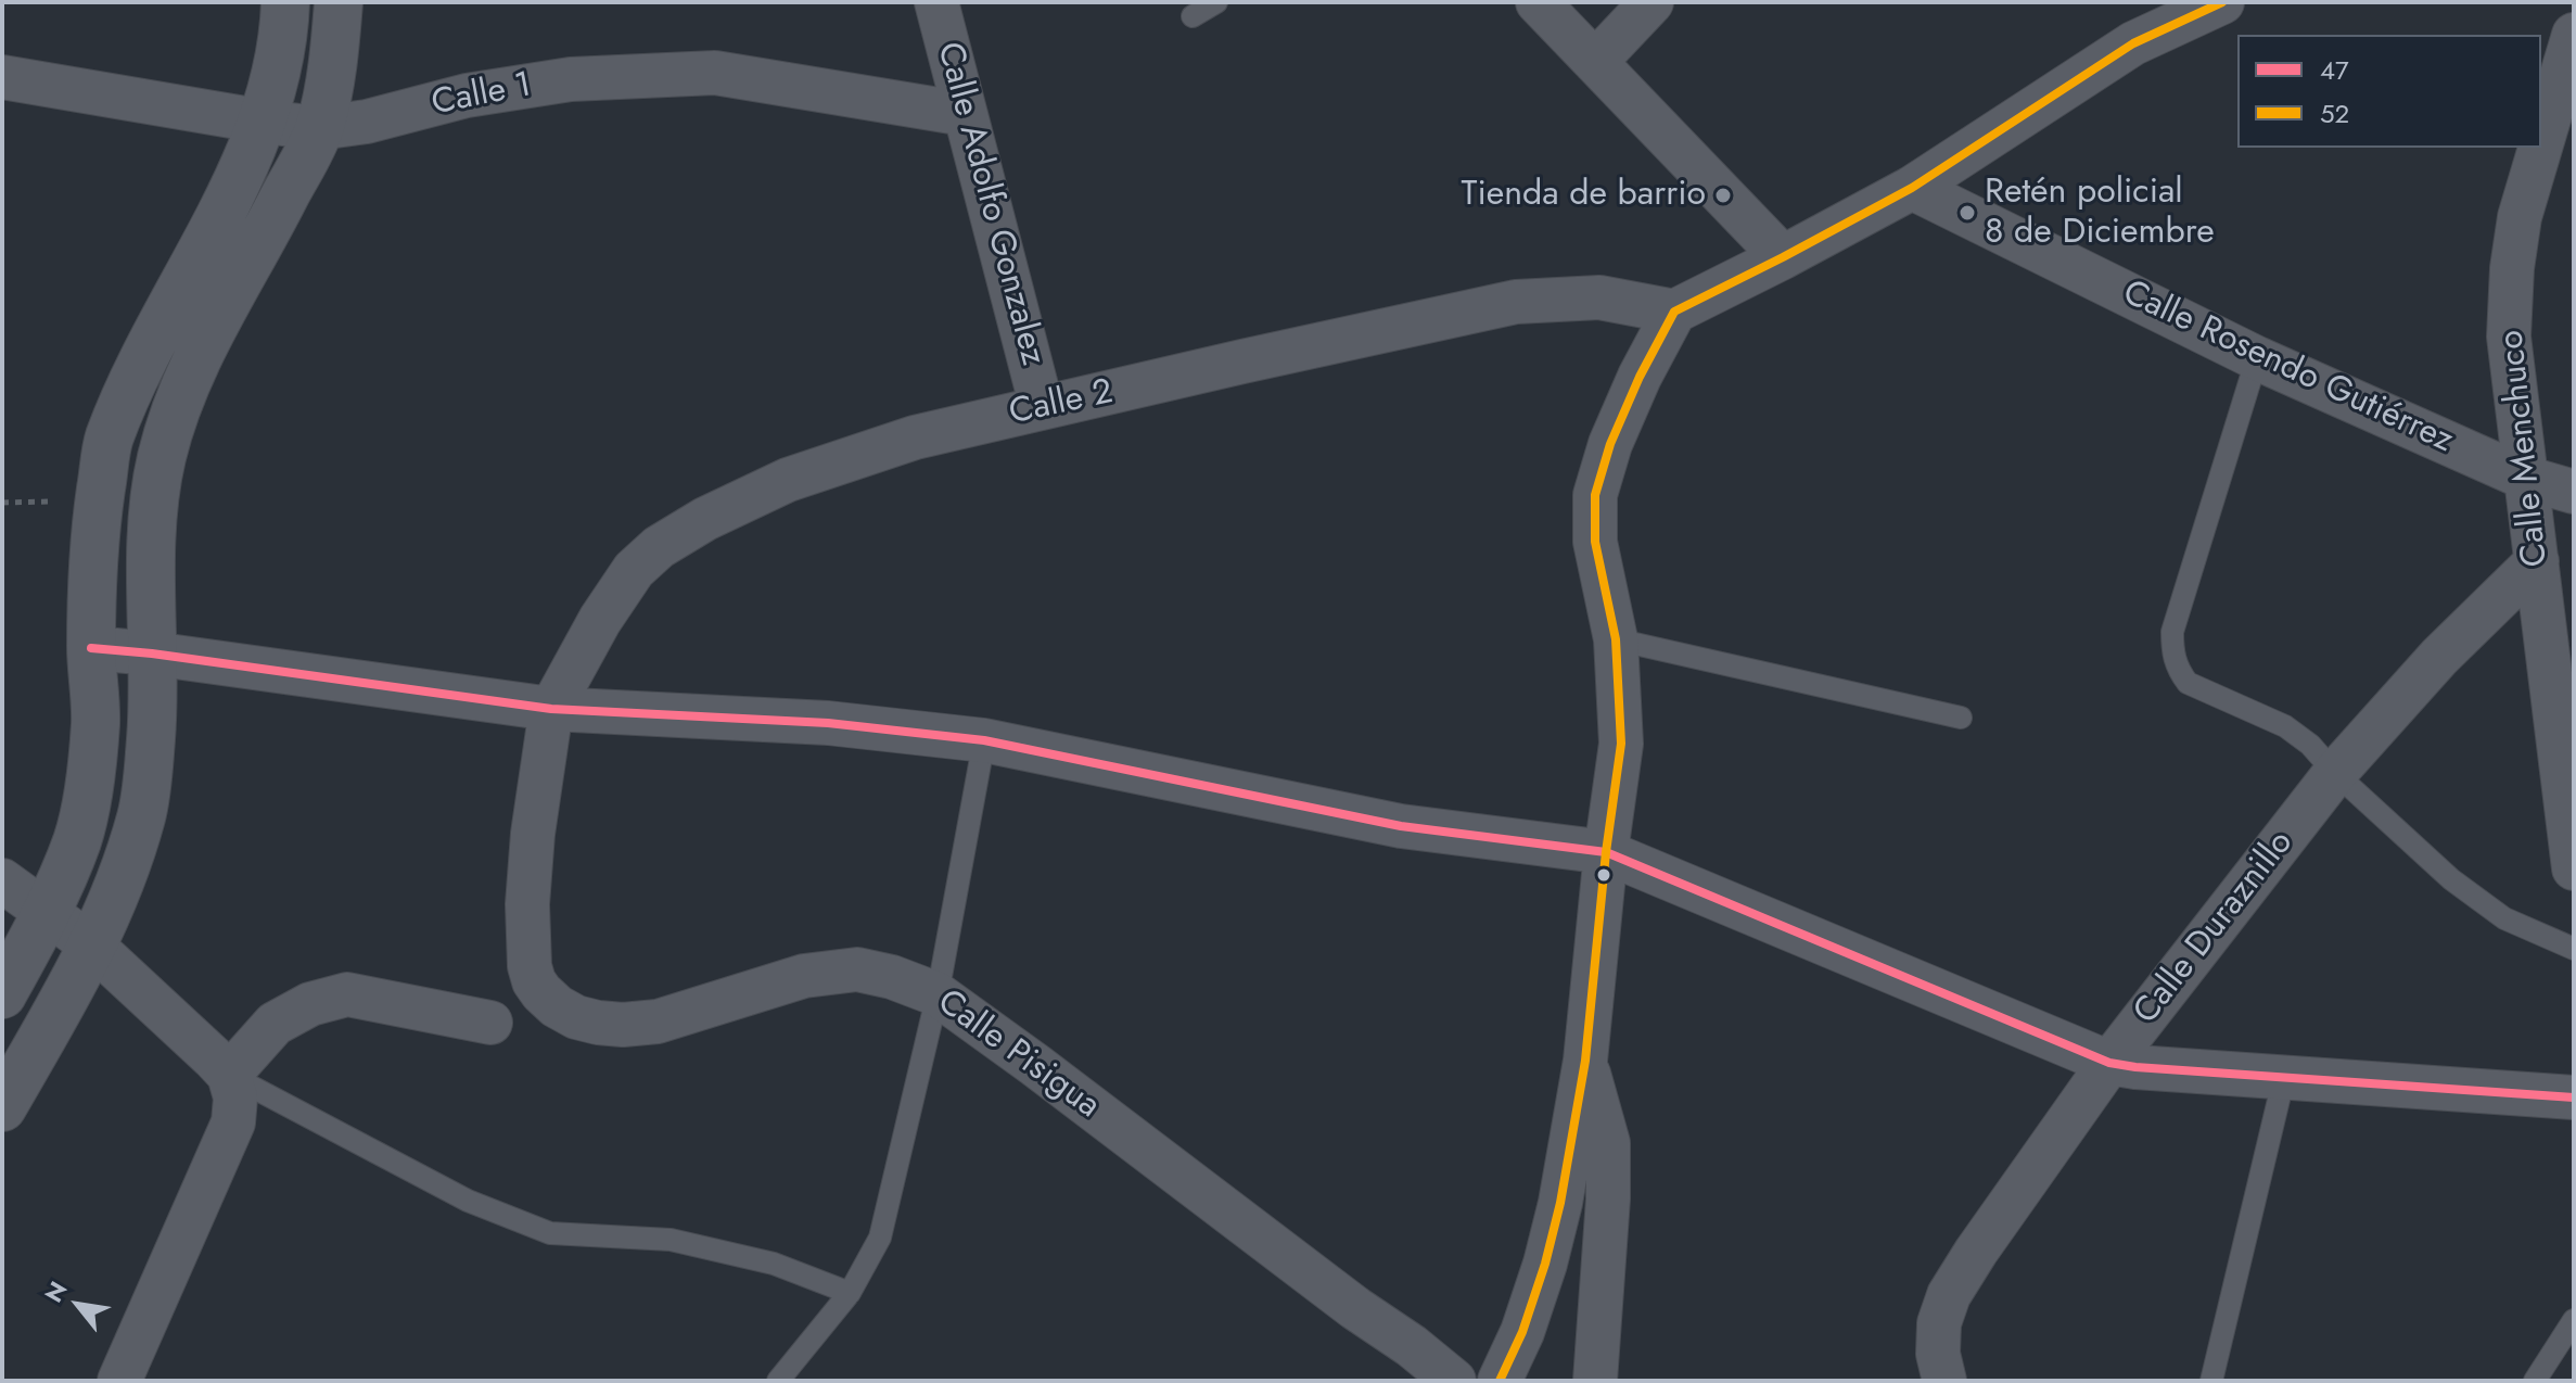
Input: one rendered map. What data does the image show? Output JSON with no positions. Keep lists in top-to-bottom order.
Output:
{
  "streets": {
    "street": [
      "Calle 1",
      "Calle Adolfo Gonzalez",
      "Calle Rosendo Gutiérrez",
      "Calle 2",
      "Calle Menchuco",
      "Calle Duraznillo",
      "Calle Pisigua"
    ]
  },
  "crossings": [
    ["Calle 1", "Calle Adolfo Gonzalez"],
    ["Calle Adolfo Gonzalez", "Calle 2"],
    ["Calle Rosendo Gutiérrez", "Calle Menchuco"],
    ["Calle 2", "Calle Pisigua"],
    ["Calle Menchuco", "Calle Duraznillo"]
  ],
  "places": ["Tienda de barrio", "Retén policial 8 de Diciembre"],
  "lines": ["transit line 52", "transit line 47"],
  "legend": ["47", "52"],
  "north": "top left"
}
